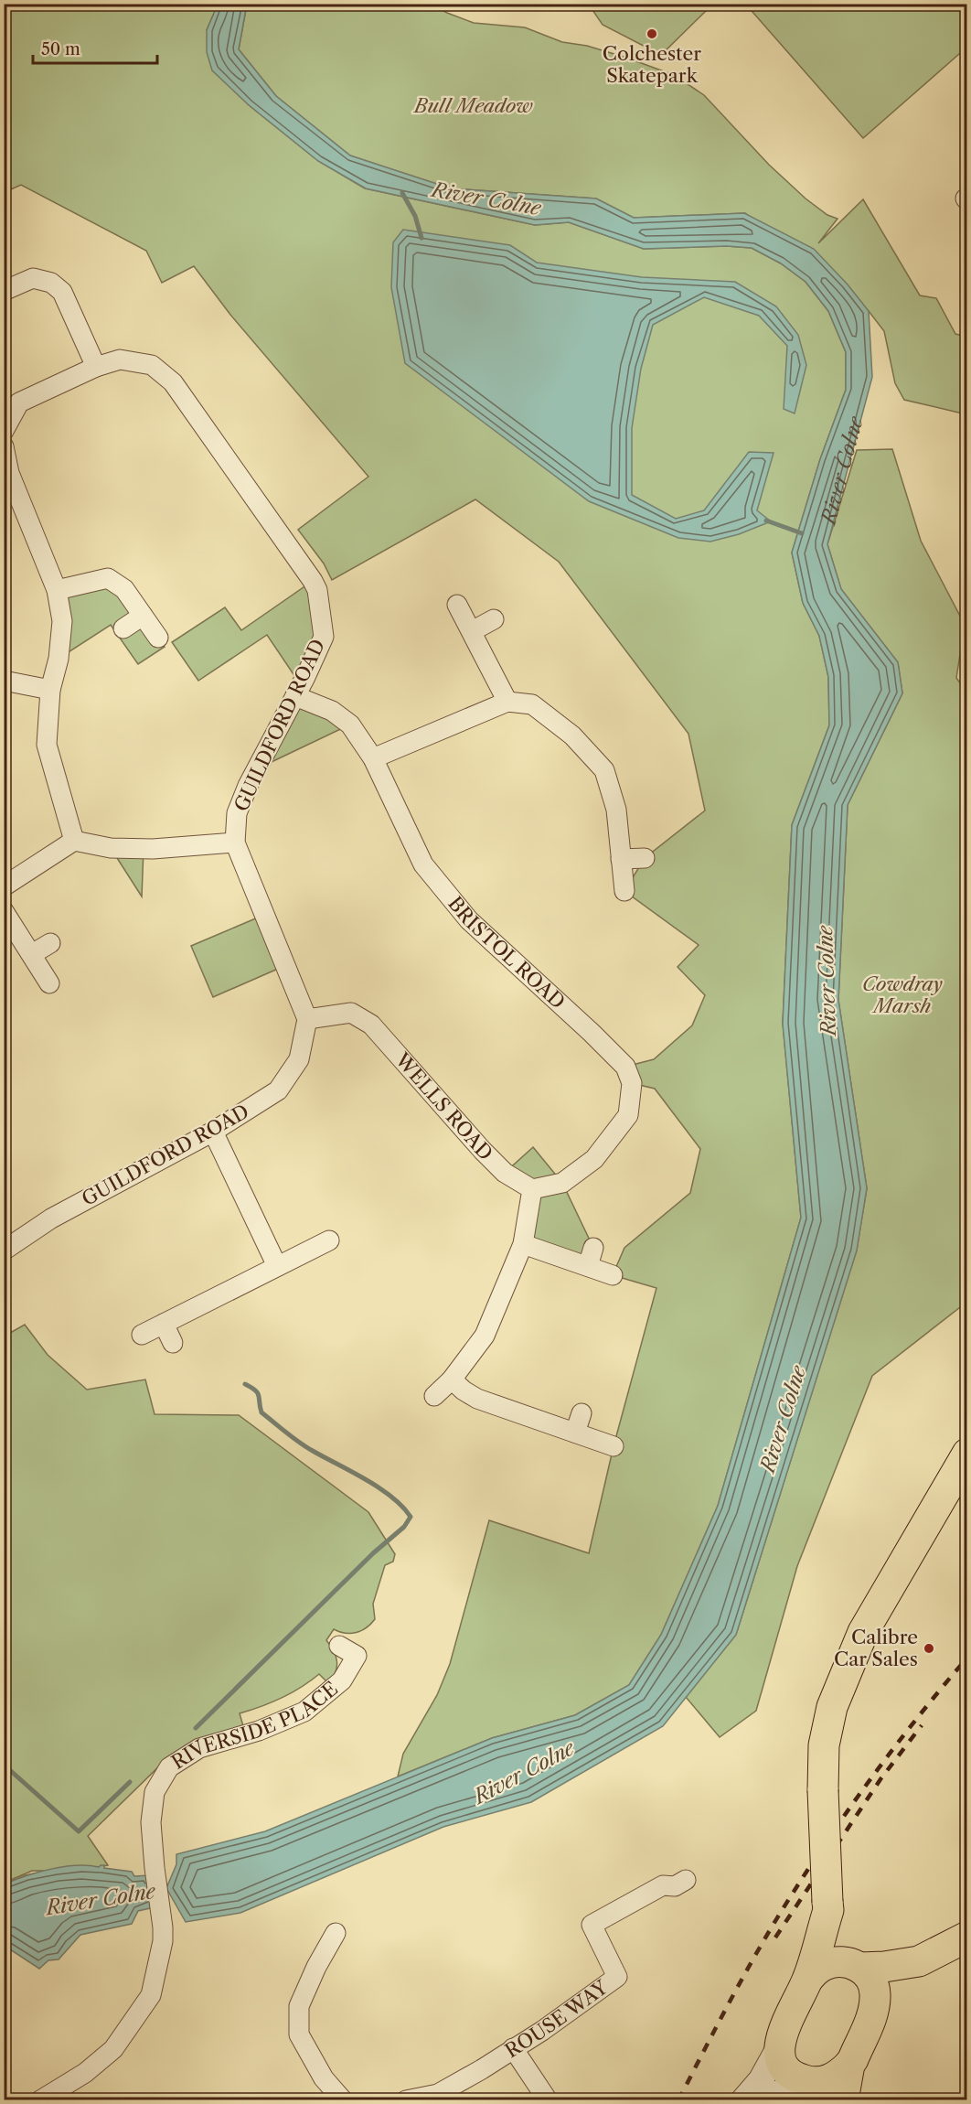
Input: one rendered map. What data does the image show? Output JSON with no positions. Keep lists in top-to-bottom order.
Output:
{
  "streets": {
    "street": [
      "GUILDFORD ROAD",
      "BRISTOL ROAD",
      "WELLS ROAD",
      "RIVERSIDE PLACE",
      "ROUSE WAY"
    ]
  },
  "crossings": [
    ["GUILDFORD ROAD", "BRISTOL ROAD"],
    ["GUILDFORD ROAD", "WELLS ROAD"],
    ["BRISTOL ROAD", "WELLS ROAD"]
  ],
  "water": ["River Colne"],
  "parks": ["Bull Meadow", "Cowdray Marsh"],
  "places": ["Colchester Skatepark", "Calibre Car Sales"],
  "scale_bar": "50 m"
}
